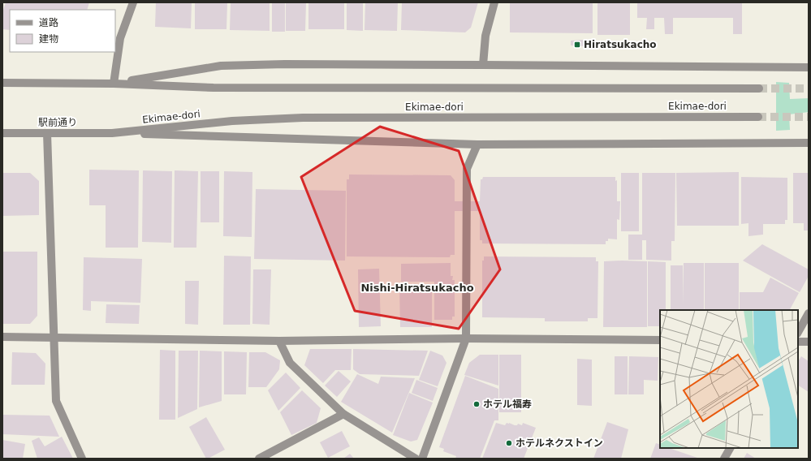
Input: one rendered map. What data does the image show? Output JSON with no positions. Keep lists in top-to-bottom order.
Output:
{
  "streets": {
    "street": ["Ekimae-dori", "駅前通り"]
  },
  "crossings": [
    ["Ekimae-dori", "駅前通り"]
  ],
  "districts": ["Nishi-Hiratsukacho"],
  "places": {
    "transit": ["Hiratsukacho"],
    "other": ["ホテル福寿", "ホテルネクストイン"]
  },
  "legend": ["道路", "建物"]
}
